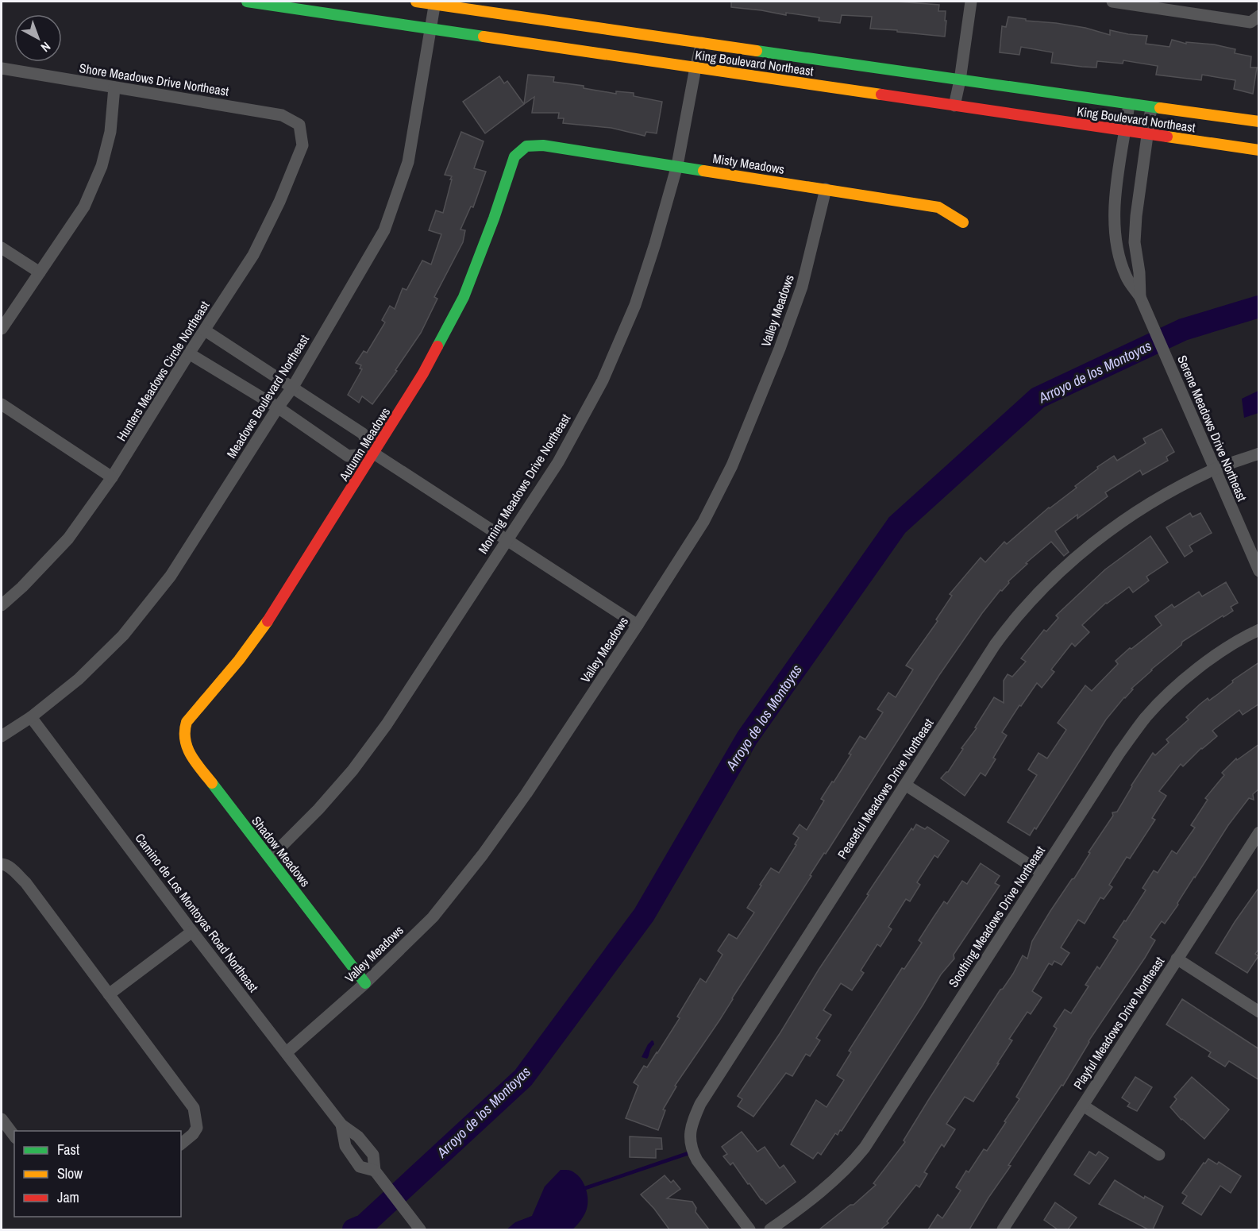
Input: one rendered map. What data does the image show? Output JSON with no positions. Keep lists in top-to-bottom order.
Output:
{
  "streets": {
    "street": [
      "King Boulevard Northeast",
      "Shore Meadows Drive Northeast",
      "Misty Meadows",
      "Valley Meadows",
      "Hunters Meadows Circle Northeast",
      "Meadows Boulevard Northeast",
      "Serene Meadows Drive Northeast",
      "Autumn Meadows",
      "Morning Meadows Drive Northeast",
      "Peaceful Meadows Drive Northeast",
      "Shadow Meadows",
      "Camino de Los Montoyas Road Northeast",
      "Soothing Meadows Drive Northeast",
      "Playful Meadows Drive Northeast"
    ]
  },
  "crossings": [
    ["King Boulevard Northeast", "Meadows Boulevard Northeast"],
    ["King Boulevard Northeast", "Serene Meadows Drive Northeast"],
    ["King Boulevard Northeast", "Morning Meadows Drive Northeast"],
    ["Shore Meadows Drive Northeast", "Hunters Meadows Circle Northeast"],
    ["Misty Meadows", "Valley Meadows"],
    ["Misty Meadows", "Autumn Meadows"],
    ["Misty Meadows", "Morning Meadows Drive Northeast"],
    ["Valley Meadows", "Shadow Meadows"],
    ["Valley Meadows", "Camino de Los Montoyas Road Northeast"],
    ["Meadows Boulevard Northeast", "Camino de Los Montoyas Road Northeast"],
    ["Serene Meadows Drive Northeast", "Peaceful Meadows Drive Northeast"],
    ["Autumn Meadows", "Shadow Meadows"],
    ["Morning Meadows Drive Northeast", "Shadow Meadows"]
  ],
  "water": ["Arroyo de los Montoyas"],
  "legend": ["Fast", "Slow", "Jam"],
  "north": "bottom right"
}
